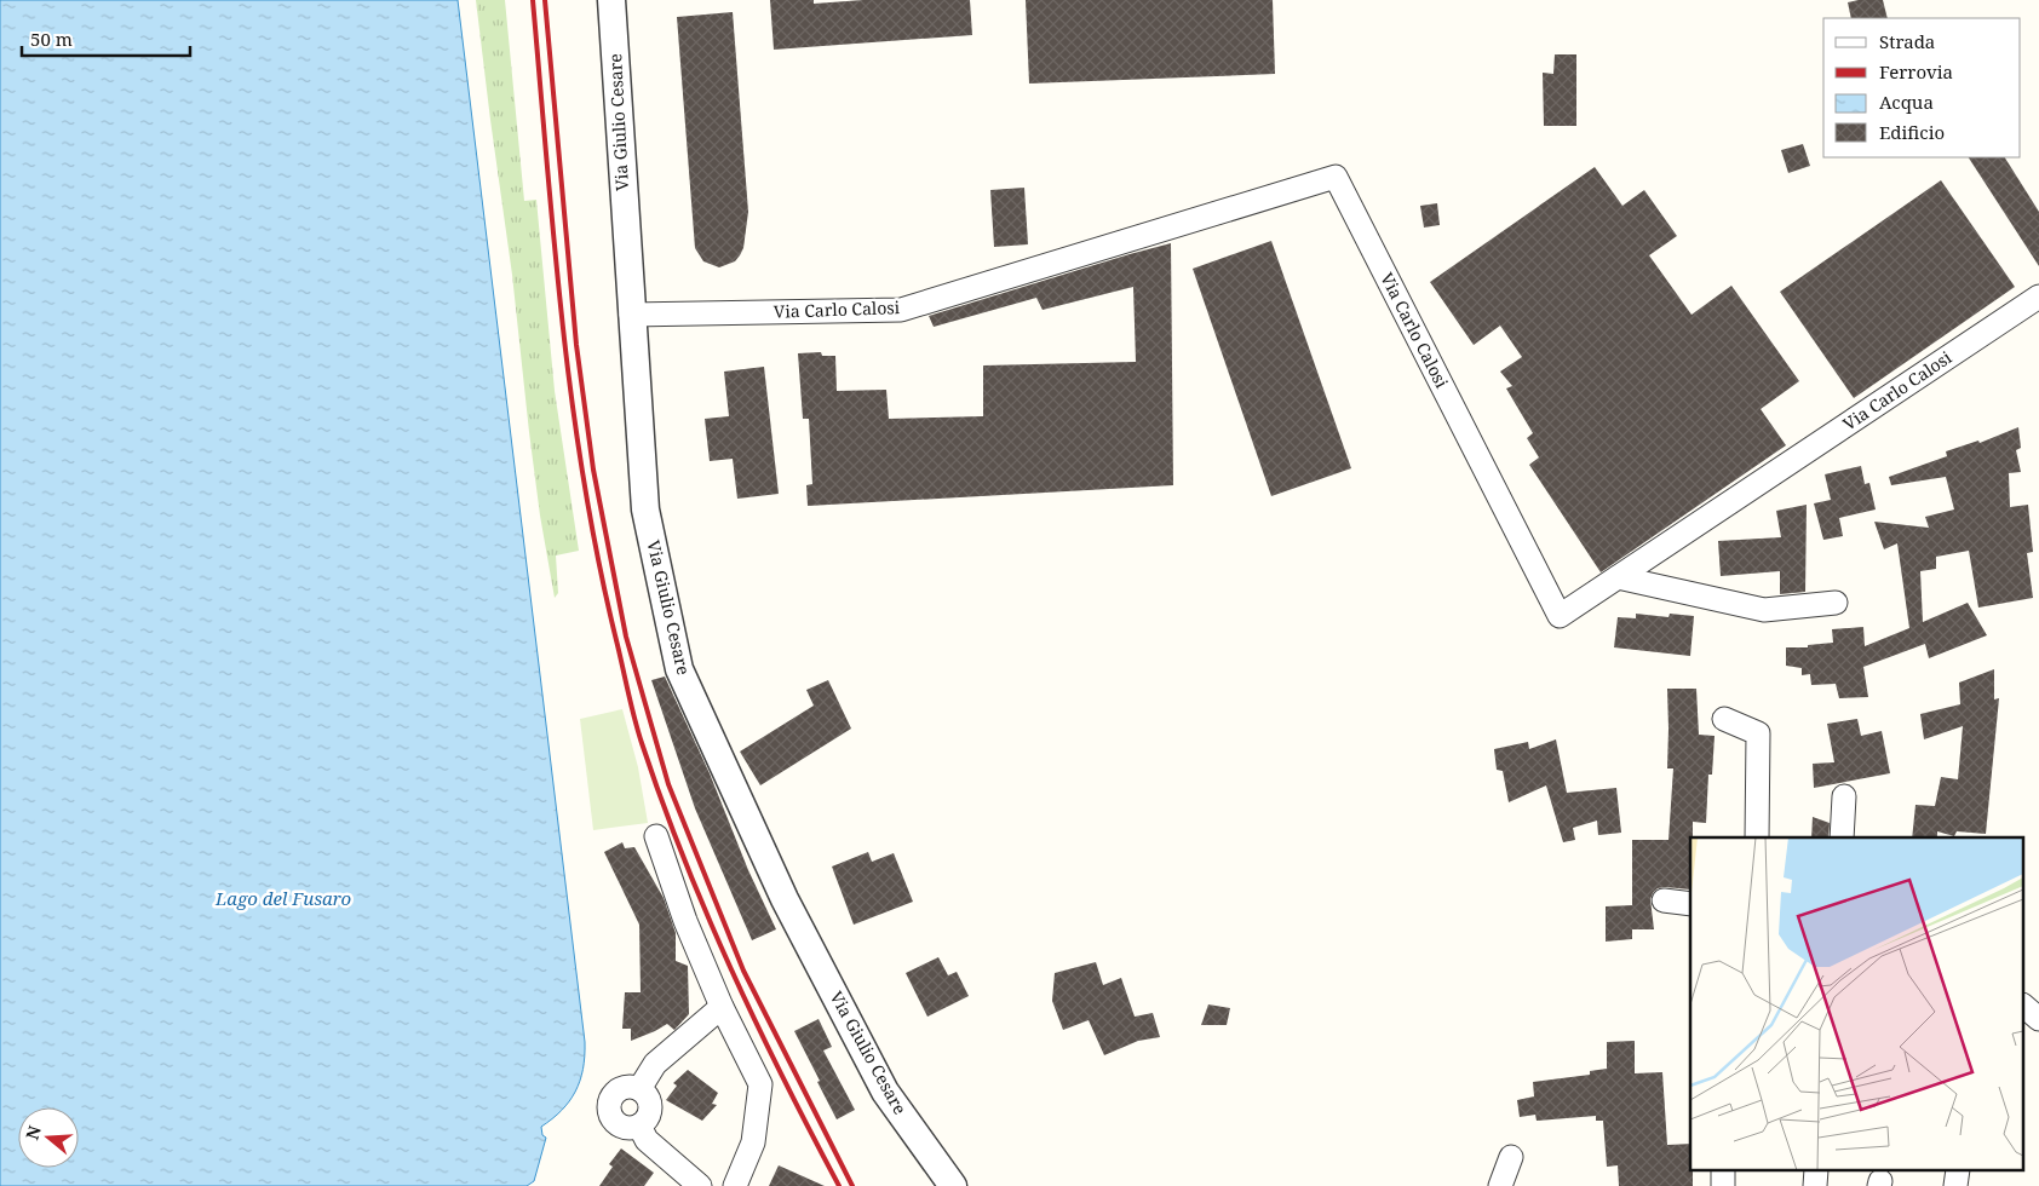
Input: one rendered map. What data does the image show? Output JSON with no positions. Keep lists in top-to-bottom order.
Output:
{
  "streets": {
    "street": ["Via Giulio Cesare", "Via Carlo Calosi"]
  },
  "crossings": [
    ["Via Giulio Cesare", "Via Carlo Calosi"]
  ],
  "water": ["Lago del Fusaro"],
  "legend": [
    "Strada",
    "Ferrovia",
    "Acqua",
    "Edificio"
  ],
  "scale_bar": "50 m",
  "north": "left"
}
